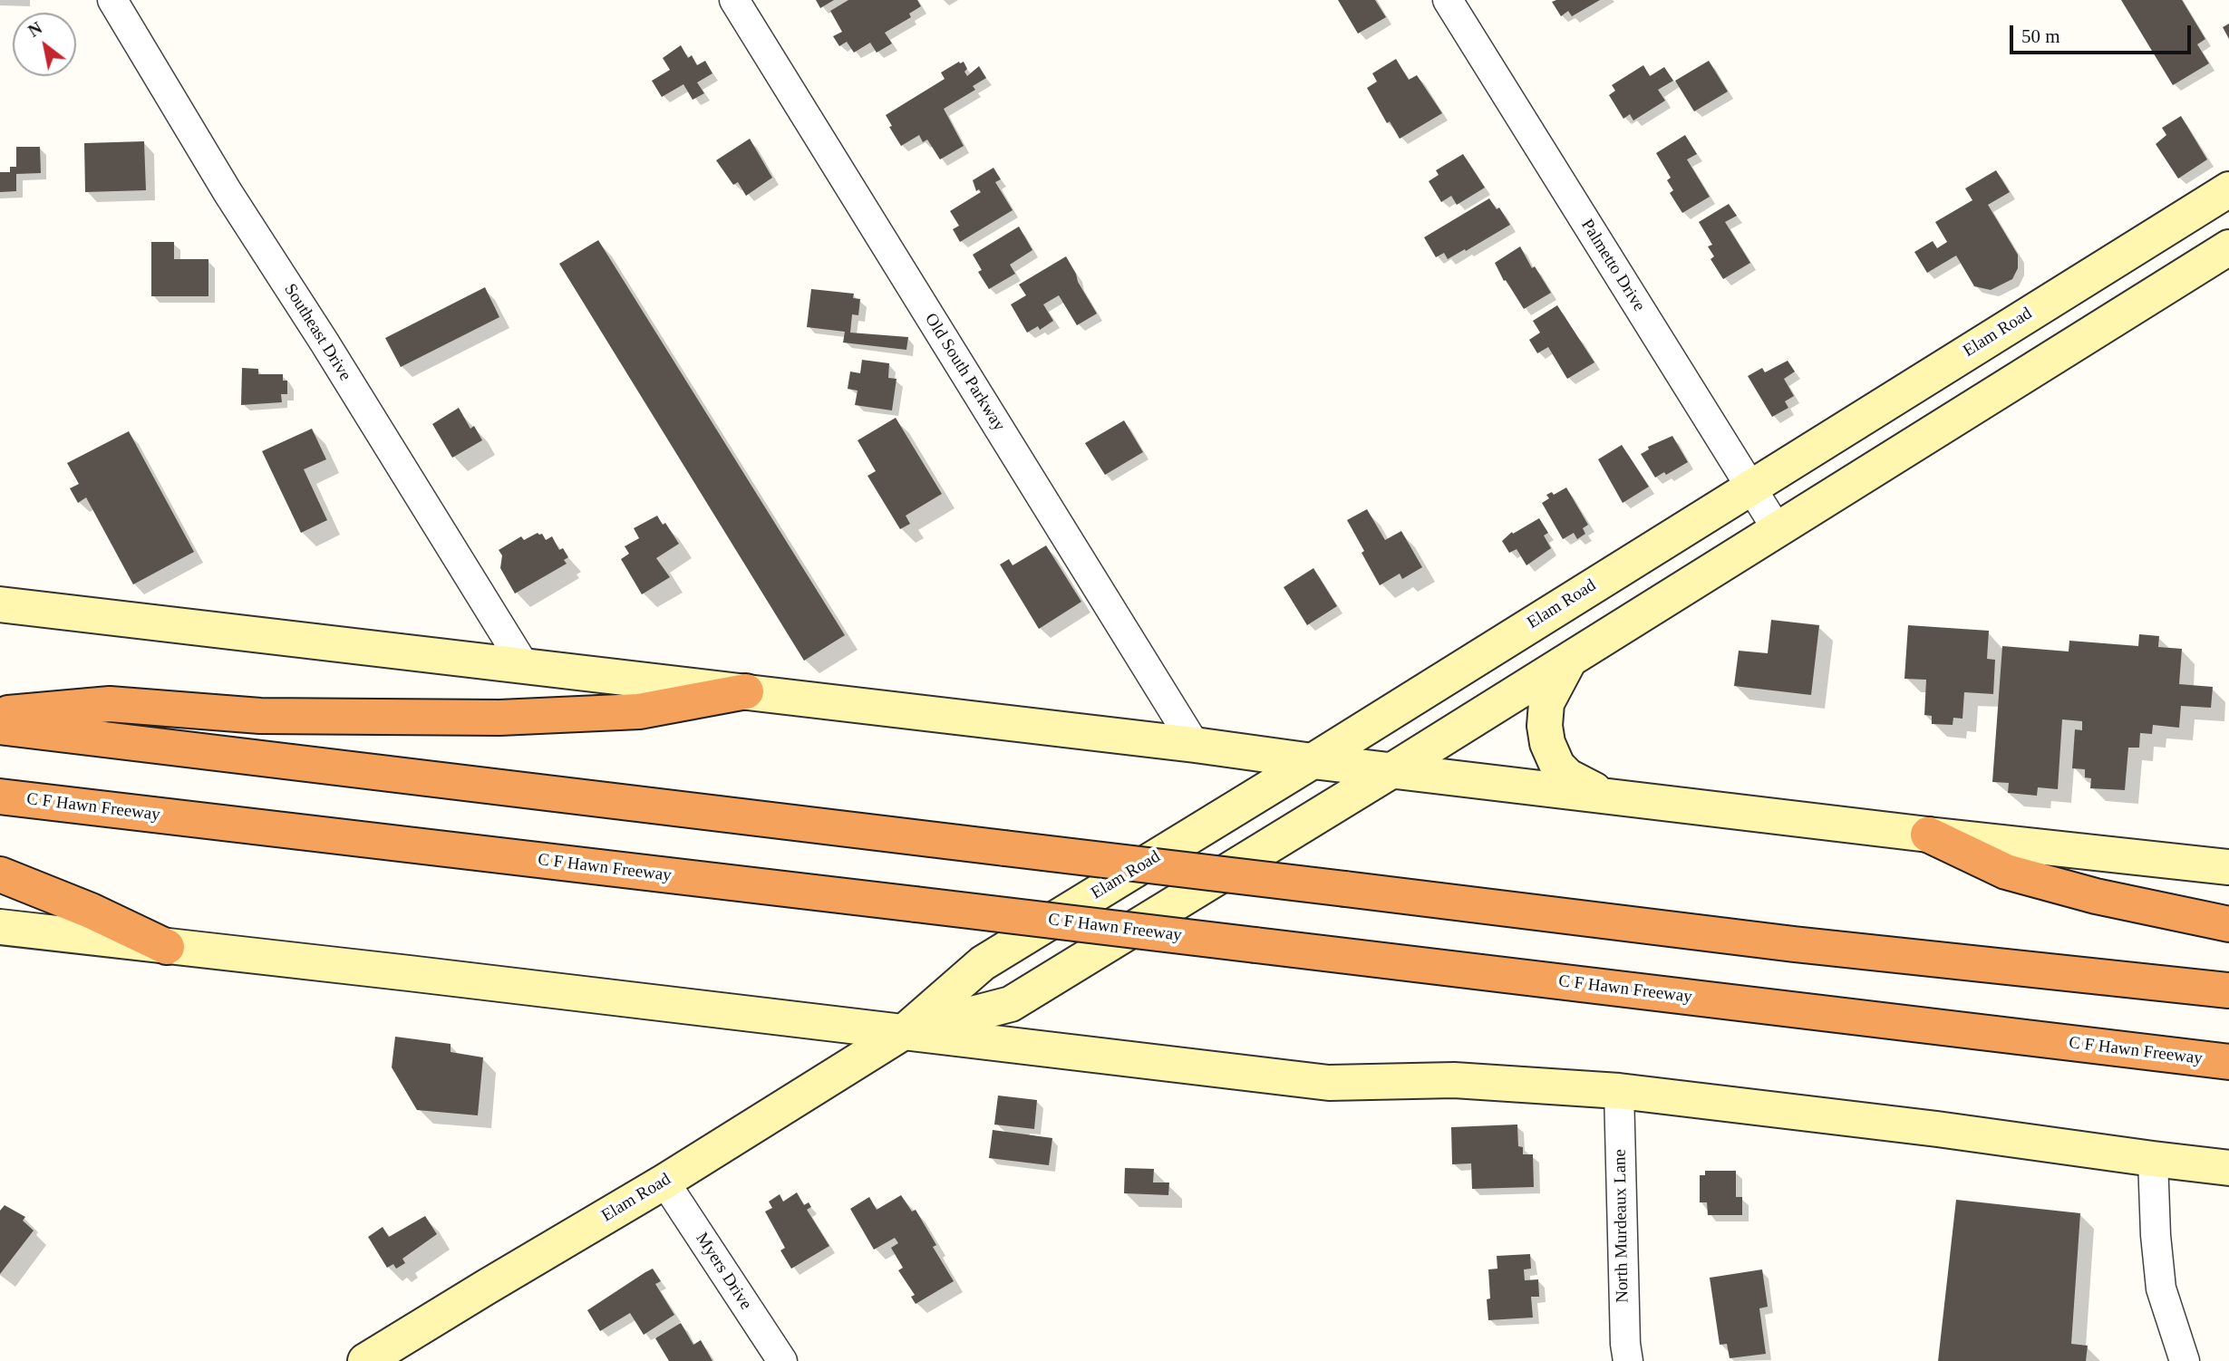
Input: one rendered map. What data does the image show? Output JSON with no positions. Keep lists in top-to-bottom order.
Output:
{
  "streets": {
    "highway": ["C F Hawn Freeway"],
    "main road": ["Elam Road"],
    "street": [
      "Palmetto Drive",
      "Southeast Drive",
      "Old South Parkway",
      "North Murdeaux Lane",
      "Myers Drive"
    ]
  },
  "crossings": [
    ["Palmetto Drive", "Elam Road"],
    ["Elam Road", "Myers Drive"]
  ],
  "scale_bar": "50 m",
  "north": "top left"
}
